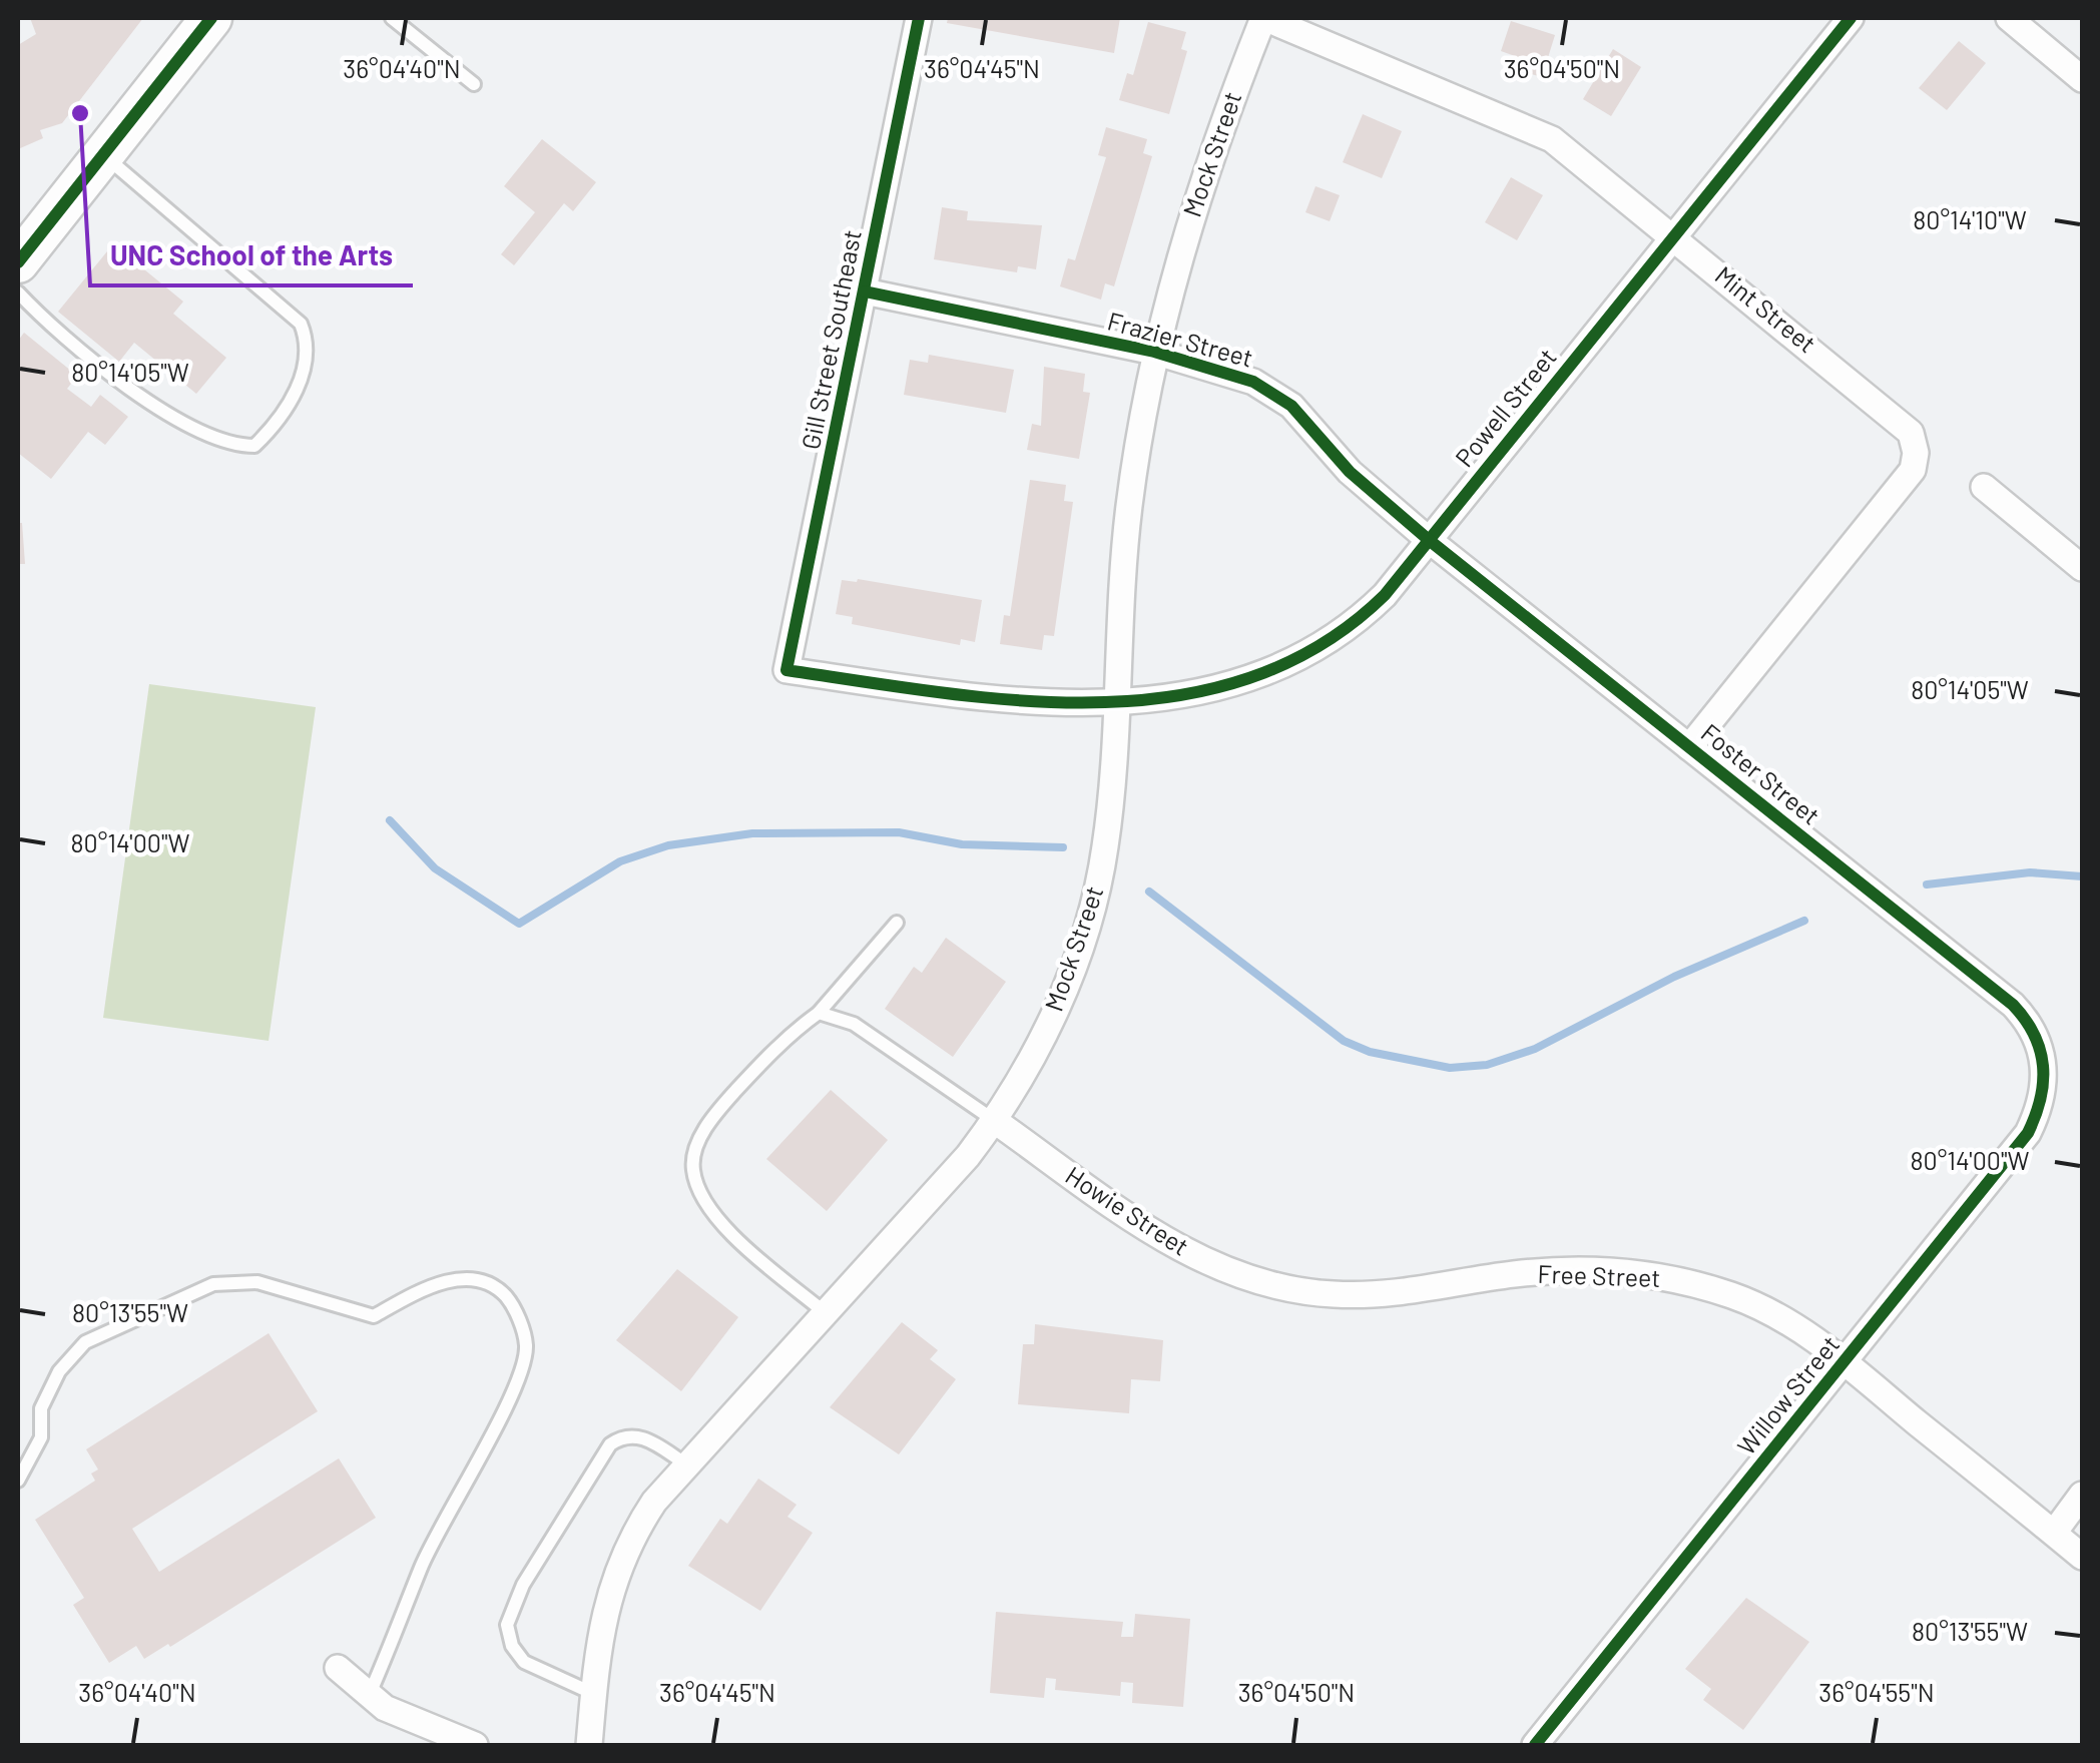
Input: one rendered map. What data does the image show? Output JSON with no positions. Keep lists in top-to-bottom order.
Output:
{
  "streets": {
    "street": [
      "Mock Street",
      "Mint Street",
      "Gill Street Southeast",
      "Frazier Street",
      "Powell Street",
      "Foster Street",
      "Howie Street",
      "Free Street",
      "Willow Street"
    ]
  },
  "crossings": [
    ["Mock Street", "Mint Street"],
    ["Mock Street", "Frazier Street"],
    ["Mock Street", "Powell Street"],
    ["Mock Street", "Howie Street"],
    ["Mint Street", "Powell Street"],
    ["Mint Street", "Foster Street"],
    ["Gill Street Southeast", "Frazier Street"],
    ["Gill Street Southeast", "Powell Street"],
    ["Frazier Street", "Powell Street"],
    ["Frazier Street", "Foster Street"],
    ["Powell Street", "Foster Street"],
    ["Foster Street", "Willow Street"],
    ["Howie Street", "Free Street"],
    ["Free Street", "Willow Street"]
  ],
  "places": ["UNC School of the Arts"],
  "coordinates": [
    "36°04'40\"N",
    "36°04'45\"N",
    "36°04'50\"N",
    "80°14'10\"W",
    "80°14'05\"W",
    "80°14'00\"W",
    "80°13'55\"W",
    "36°04'55\"N"
  ]
}
